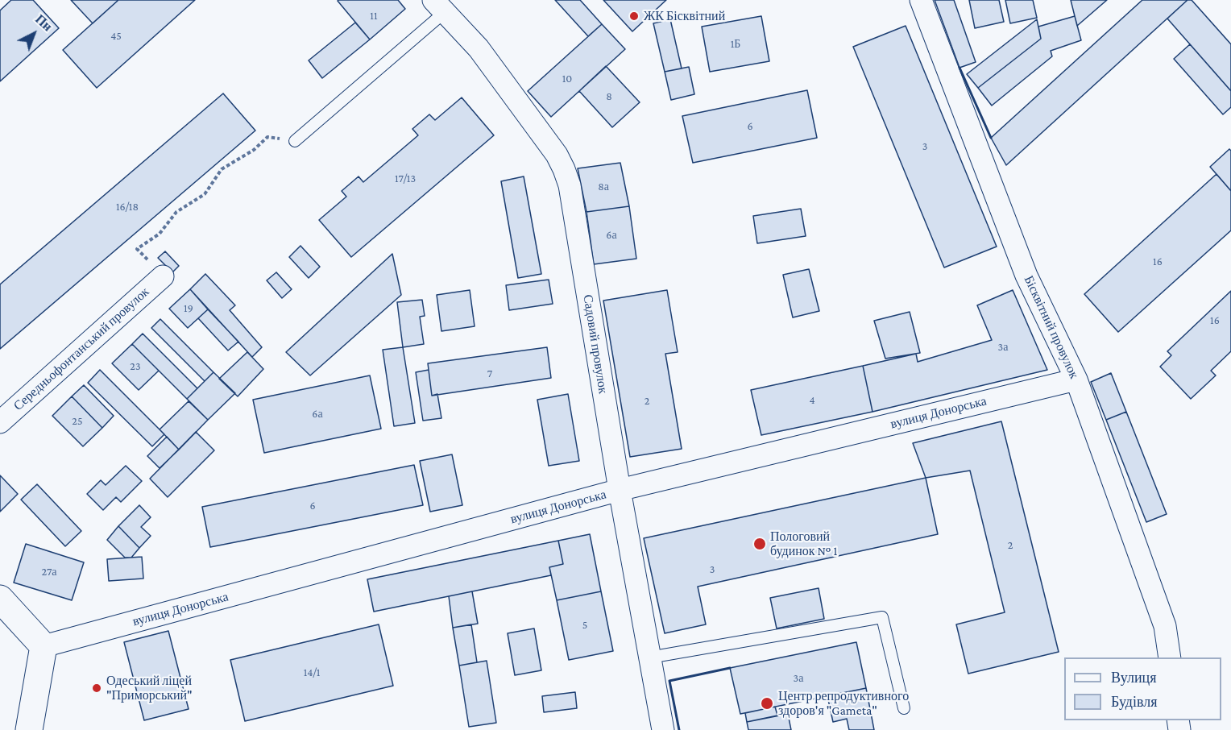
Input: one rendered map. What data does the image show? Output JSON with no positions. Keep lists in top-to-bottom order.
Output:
{
  "streets": {
    "street": [
      "Бісквітний провулок",
      "Садовий провулок",
      "Середньофонтанський провулок",
      "вулиця Донорська"
    ]
  },
  "crossings": [
    ["Бісквітний провулок", "вулиця Донорська"],
    ["Садовий провулок", "вулиця Донорська"]
  ],
  "places": [
    "ЖК Бісквітний",
    "Пологовий будинок № 1",
    "Одеський ліцей \"Приморський\"",
    "Центр репродуктивного здоров'я \"Gameta\""
  ],
  "house_numbers": [
    "11",
    "45",
    "1Б",
    "10",
    "8",
    "6",
    "3",
    "17/13",
    "8а",
    "16/18",
    "6а",
    "16",
    "19",
    "16",
    "3а",
    "23",
    "7",
    "4",
    "2",
    "6а",
    "25",
    "6",
    "2",
    "3",
    "27а",
    "5",
    "14/1",
    "3а"
  ],
  "legend": ["Вулиця", "Будівля"],
  "north": "top right"
}
